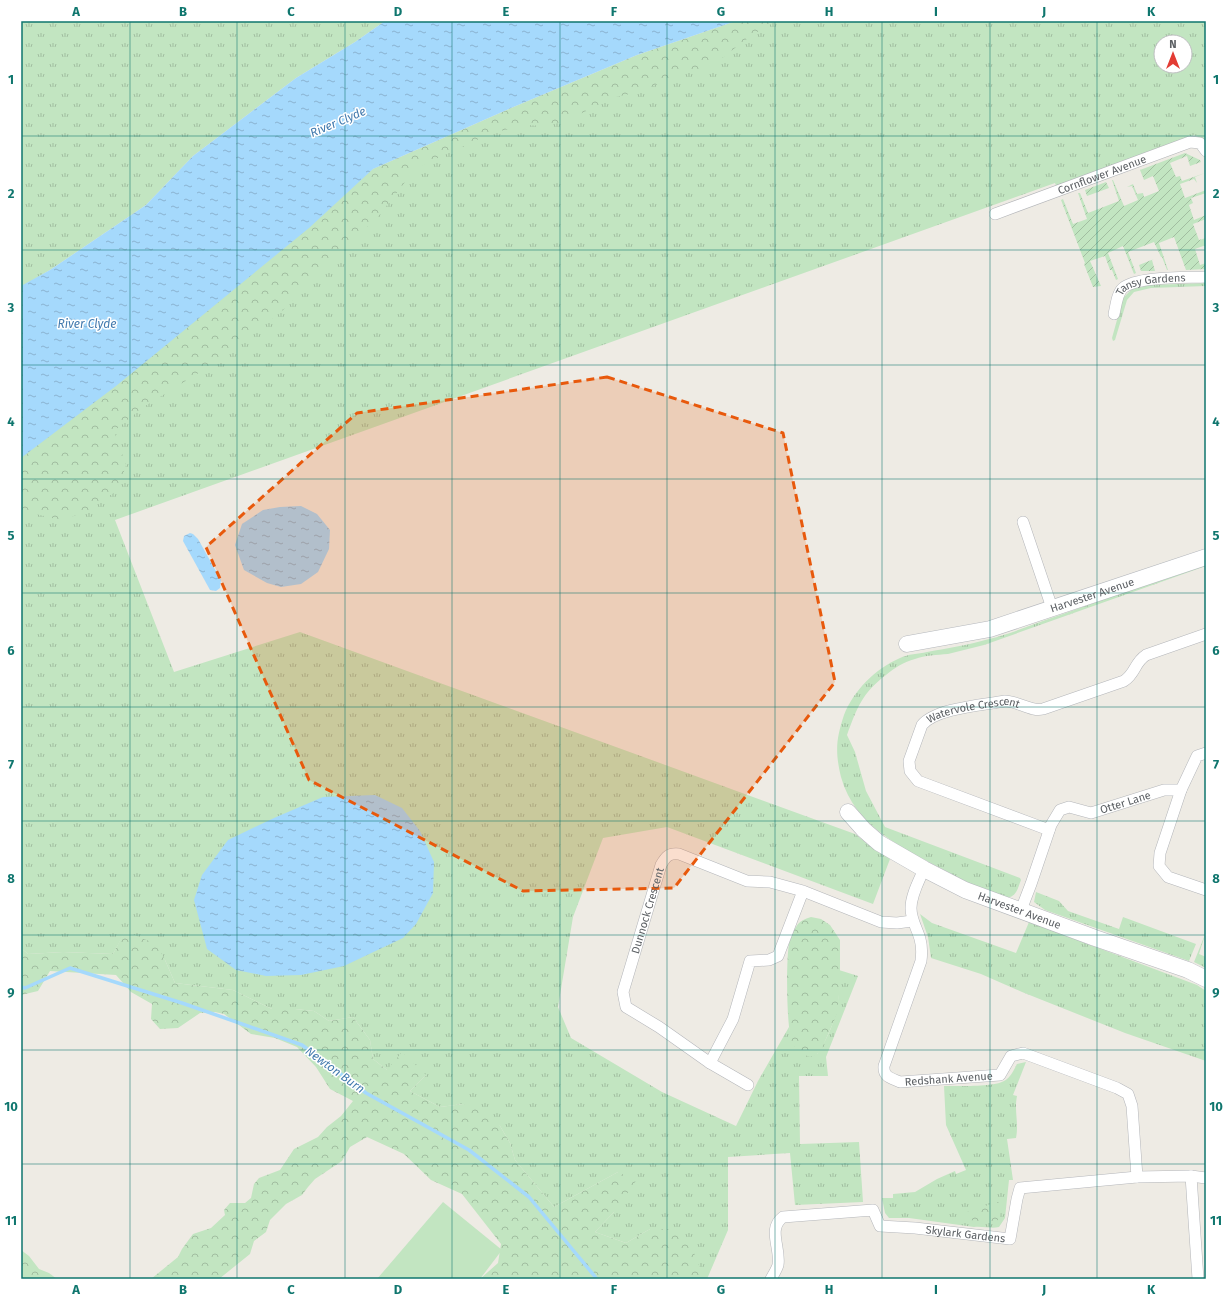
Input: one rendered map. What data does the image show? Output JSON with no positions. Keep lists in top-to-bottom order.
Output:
{
  "streets": {
    "street": [
      "Cornflower Avenue",
      "Tansy Gardens",
      "Harvester Avenue",
      "Watervole Crescent",
      "Otter Lane",
      "Dunnock Crescent",
      "Redshank Avenue",
      "Skylark Gardens"
    ]
  },
  "crossings": [
    ["Harvester Avenue", "Otter Lane"],
    ["Harvester Avenue", "Redshank Avenue"],
    ["Watervole Crescent", "Otter Lane"],
    ["Dunnock Crescent", "Redshank Avenue"],
    ["Redshank Avenue", "Skylark Gardens"]
  ],
  "water": ["River Clyde", "Newton Burn"],
  "north": "top",
  "grid": {
    "columns": [
      "A",
      "B",
      "C",
      "D",
      "E",
      "F",
      "G",
      "H",
      "I",
      "J",
      "K"
    ],
    "rows": [
      "1",
      "2",
      "3",
      "4",
      "5",
      "6",
      "7",
      "8",
      "9",
      "10",
      "11"
    ]
  }
}
